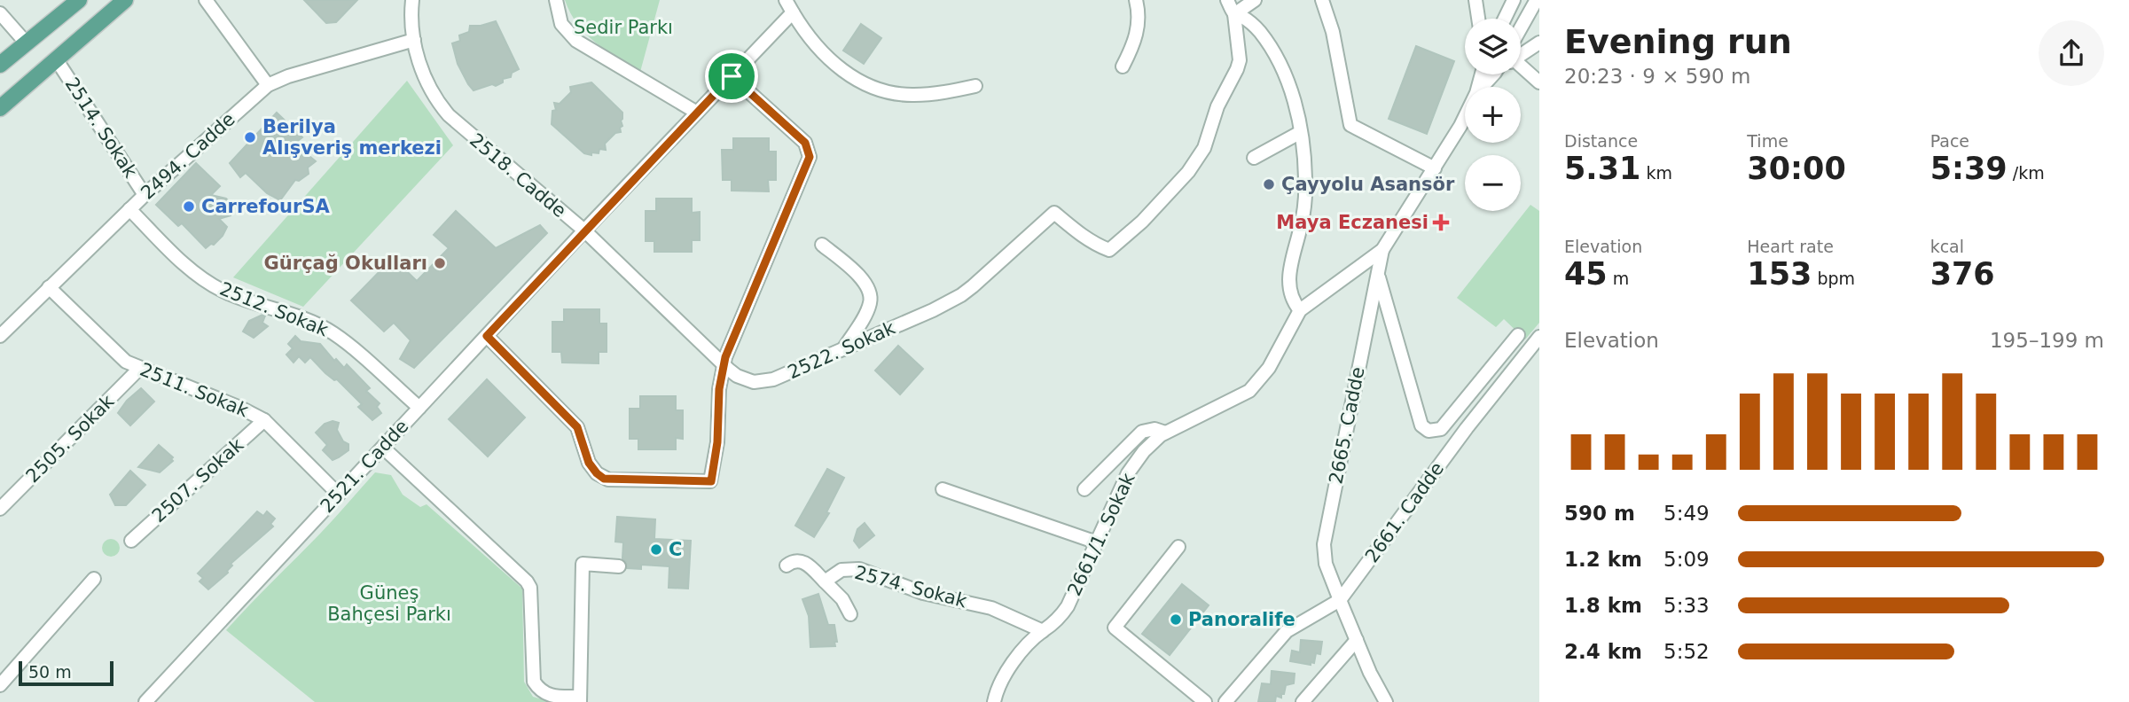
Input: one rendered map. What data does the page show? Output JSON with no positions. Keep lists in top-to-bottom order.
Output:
{
  "streets": {
    "street": [
      "2514. Sokak",
      "2494. Cadde",
      "2518. Cadde",
      "2512. Sokak",
      "2522. Sokak",
      "2511. Sokak",
      "2665. Cadde",
      "2505. Sokak",
      "2521. Cadde",
      "2507. Sokak",
      "2661. Cadde",
      "2661/1. Sokak",
      "2574. Sokak"
    ]
  },
  "crossings": [
    ["2514. Sokak", "2494. Cadde"],
    ["2494. Cadde", "2518. Cadde"],
    ["2494. Cadde", "2512. Sokak"],
    ["2494. Cadde", "2511. Sokak"],
    ["2518. Cadde", "2522. Sokak"],
    ["2518. Cadde", "2521. Cadde"],
    ["2512. Sokak", "2521. Cadde"],
    ["2522. Sokak", "2521. Cadde"],
    ["2511. Sokak", "2505. Sokak"],
    ["2511. Sokak", "2521. Cadde"],
    ["2511. Sokak", "2507. Sokak"],
    ["2665. Cadde", "2661. Cadde"],
    ["2665. Cadde", "2661/1. Sokak"],
    ["2661/1. Sokak", "2574. Sokak"]
  ],
  "parks": ["Sedir Parkı", "Güneş Bahçesi Parkı"],
  "places": {
    "other": [
      "Berilya Alışveriş merkezi",
      "Çayyolu Asansör",
      "CarrefourSA",
      "Gürçağ Okulları",
      "C",
      "Panoralife"
    ],
    "health": ["Maya Eczanesi"]
  },
  "scale_bar": "50 m",
  "page": {
    "heading": ["Evening run", "20:23 · 9 × 590 m"],
    "map_buttons": ["+", "−"],
    "stats": [
      ["Distance", "5.31 km"],
      ["Time", "30:00"],
      ["Pace", "5:39 /km"],
      ["Elevation", "45 m"],
      ["Heart rate", "153 bpm"],
      ["kcal", "376"]
    ],
    "chart": ["Elevation", "195–199 m"],
    "list": [
      {
        "name": "590 m",
        "note": "5:49"
      },
      {
        "name": "1.2 km",
        "note": "5:09"
      },
      {
        "name": "1.8 km",
        "note": "5:33"
      },
      {
        "name": "2.4 km",
        "note": "5:52"
      }
    ],
    "scale": "50 m"
  }
}
